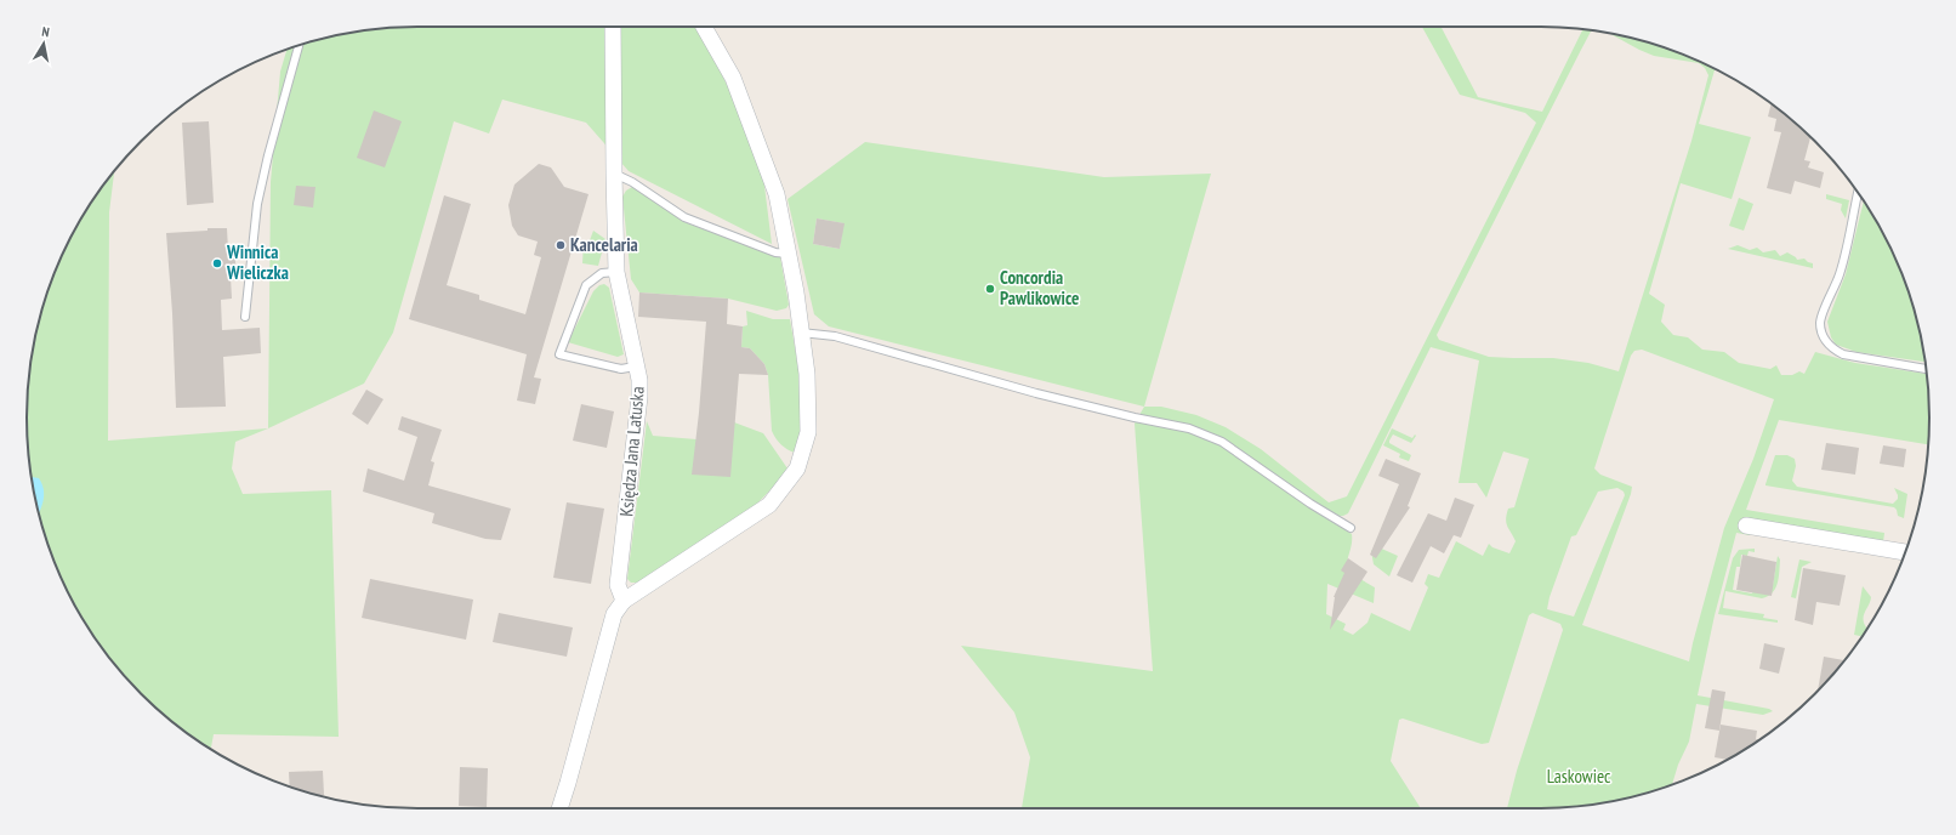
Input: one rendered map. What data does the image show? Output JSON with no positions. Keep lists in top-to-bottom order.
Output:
{
  "streets": {
    "street": ["Księdza Jana Latuska"]
  },
  "parks": ["Laskowiec"],
  "places": ["Kancelaria", "Winnica Wieliczka", "Concordia Pawlikowice"],
  "north": "top"
}
